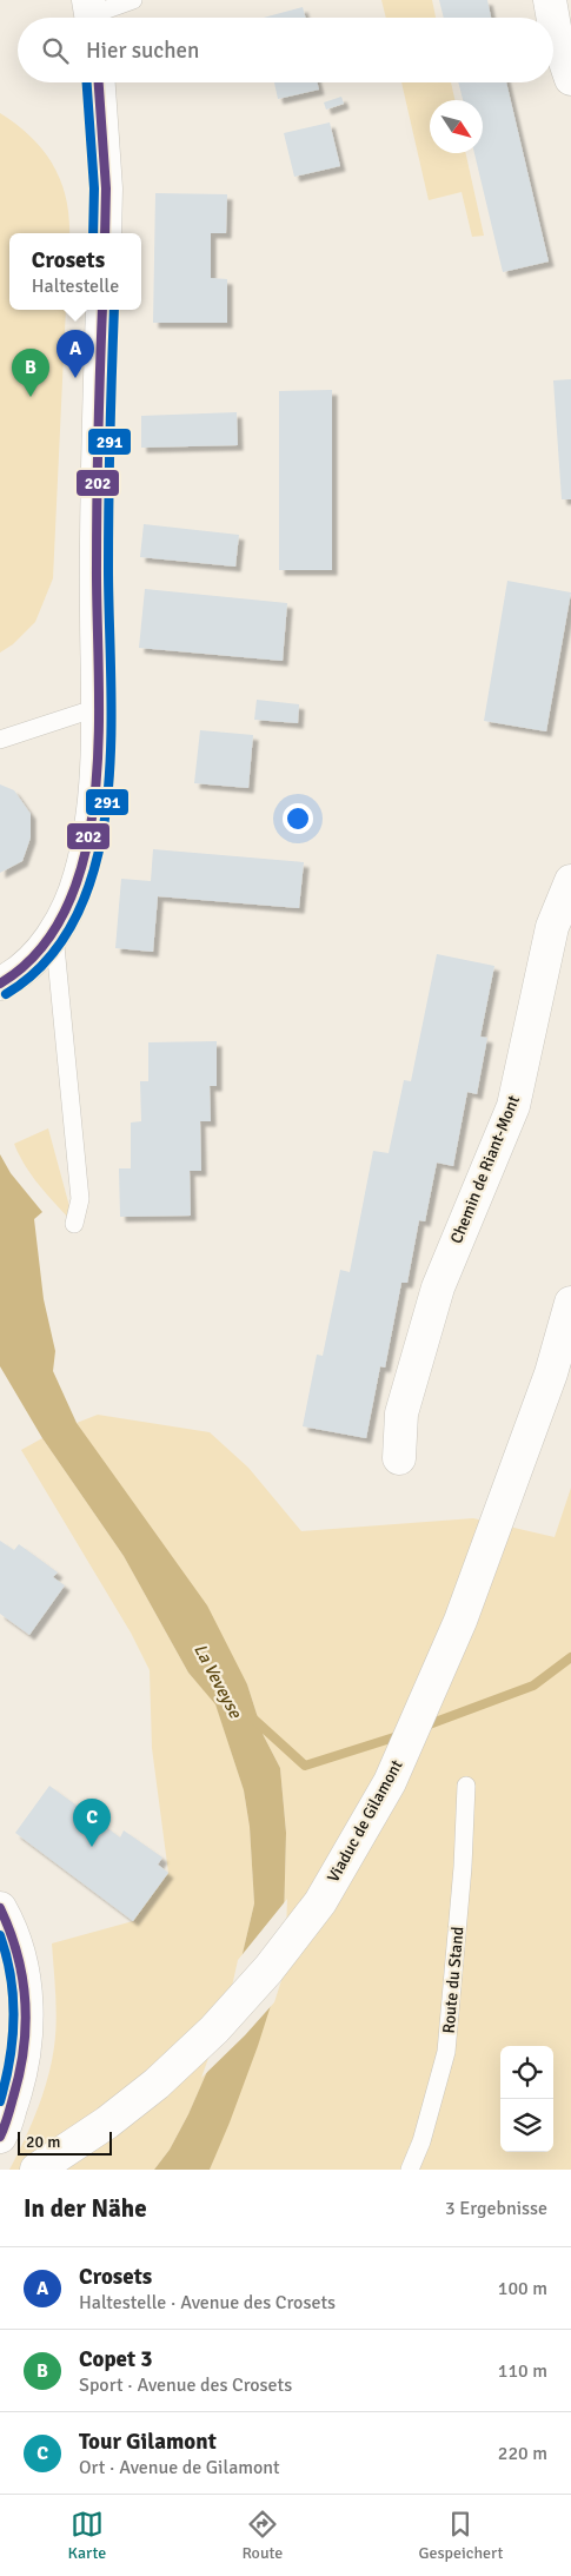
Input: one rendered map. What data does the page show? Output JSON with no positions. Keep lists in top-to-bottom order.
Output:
{
  "streets": {
    "street": ["Chemin de Riant-Mont", "Viaduc de Gilamont"],
    "lane": ["Route du Stand"]
  },
  "water": ["La Veveyse"],
  "lines": ["transit line 202", "transit line 291"],
  "scale_bar": "20 m",
  "north": "bottom right",
  "page": {
    "search": "Hier suchen",
    "popup": ["Crosets", "Haltestelle"],
    "pins": ["A", "B", "C"],
    "scale": "20 m",
    "heading": ["In der Nähe", "3 Ergebnisse"],
    "list": [
      {
        "mark": "A",
        "name": "Crosets",
        "note": "Haltestelle · Avenue des Crosets",
        "value": "100 m"
      },
      {
        "mark": "B",
        "name": "Copet 3",
        "note": "Sport · Avenue des Crosets",
        "value": "110 m"
      },
      {
        "mark": "C",
        "name": "Tour Gilamont",
        "note": "Ort · Avenue de Gilamont",
        "value": "220 m"
      }
    ],
    "nav": ["Karte", "Route", "Gespeichert"]
  }
}
